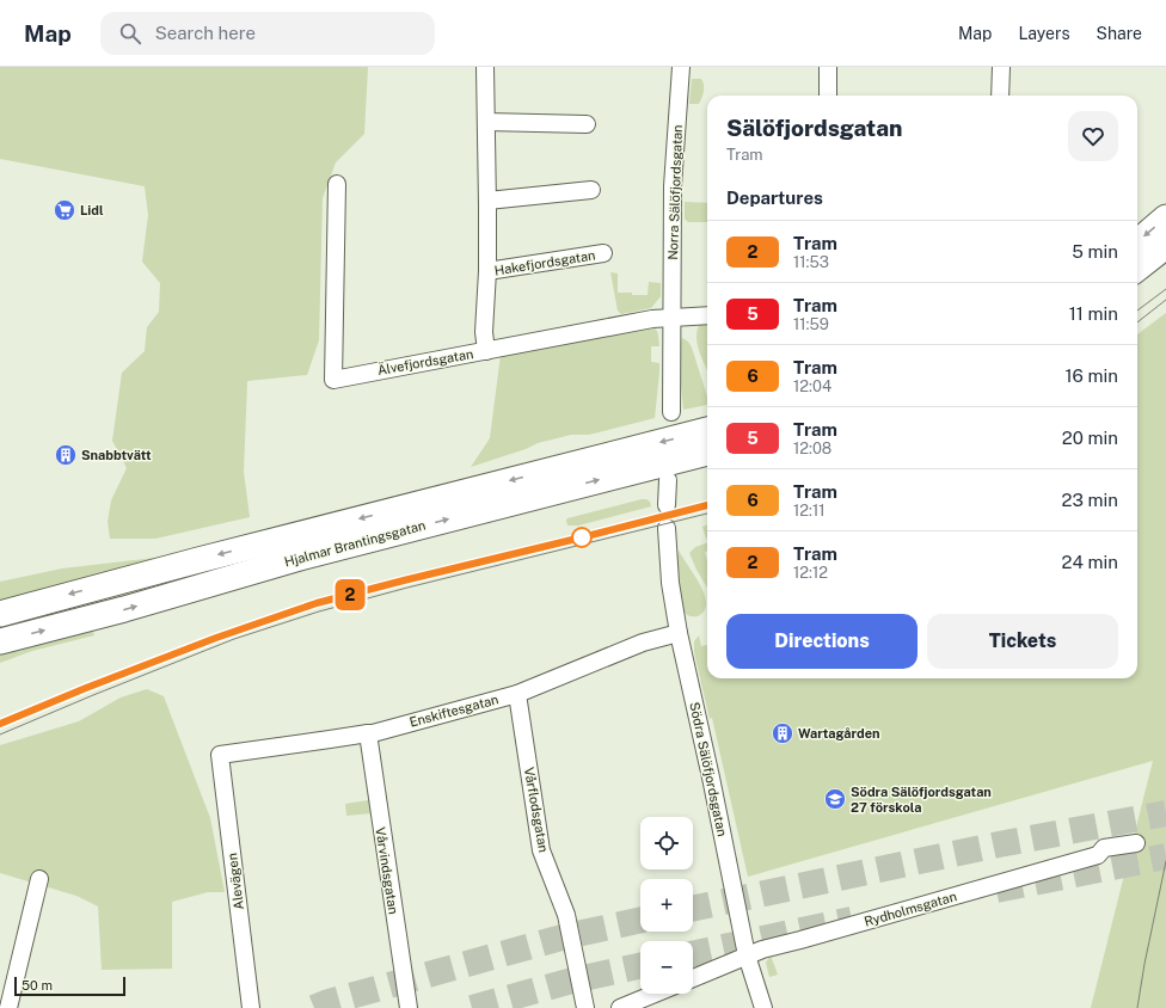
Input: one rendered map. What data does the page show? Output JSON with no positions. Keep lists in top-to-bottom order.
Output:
{
  "streets": {
    "main road": ["Hjalmar Brantingsgatan"],
    "street": [
      "Norra Sälöfjordsgatan",
      "Hakefjordsgatan",
      "Älvefjordsgatan",
      "Enskiftesgatan",
      "Södra Sälöfjordsgatan",
      "Vårflodsgatan",
      "Vårvindsgatan",
      "Alevägen",
      "Rydholmsgatan"
    ]
  },
  "crossings": [
    ["Norra Sälöfjordsgatan", "Älvefjordsgatan"],
    ["Hakefjordsgatan", "Älvefjordsgatan"],
    ["Enskiftesgatan", "Södra Sälöfjordsgatan"],
    ["Enskiftesgatan", "Vårflodsgatan"],
    ["Enskiftesgatan", "Vårvindsgatan"],
    ["Enskiftesgatan", "Alevägen"],
    ["Södra Sälöfjordsgatan", "Rydholmsgatan"]
  ],
  "places": {
    "supermarket": ["Lidl"],
    "building": ["Snabbtvätt", "Wartagården"],
    "school or university": ["Södra Sälöfjordsgatan 27 förskola"]
  },
  "lines": ["tram line 2"],
  "scale_bar": "50 m",
  "page": {
    "header": "Map",
    "search": "Search here",
    "nav": ["Map", "Layers", "Share"],
    "on_map": "2",
    "heading": [
      ["Sälöfjordsgatan", "Tram"],
      "Departures"
    ],
    "list": [
      {
        "mark": "2",
        "name": "Tram",
        "note": "11:53",
        "value": "5 min"
      },
      {
        "mark": "5",
        "name": "Tram",
        "note": "11:59",
        "value": "11 min"
      },
      {
        "mark": "6",
        "name": "Tram",
        "note": "12:04",
        "value": "16 min"
      },
      {
        "mark": "5",
        "name": "Tram",
        "note": "12:08",
        "value": "20 min"
      },
      {
        "mark": "6",
        "name": "Tram",
        "note": "12:11",
        "value": "23 min"
      },
      {
        "mark": "2",
        "name": "Tram",
        "note": "12:12",
        "value": "24 min"
      }
    ],
    "buttons": ["Directions", "Tickets"],
    "map_buttons": ["+", "−"],
    "scale": "50 m"
  }
}
